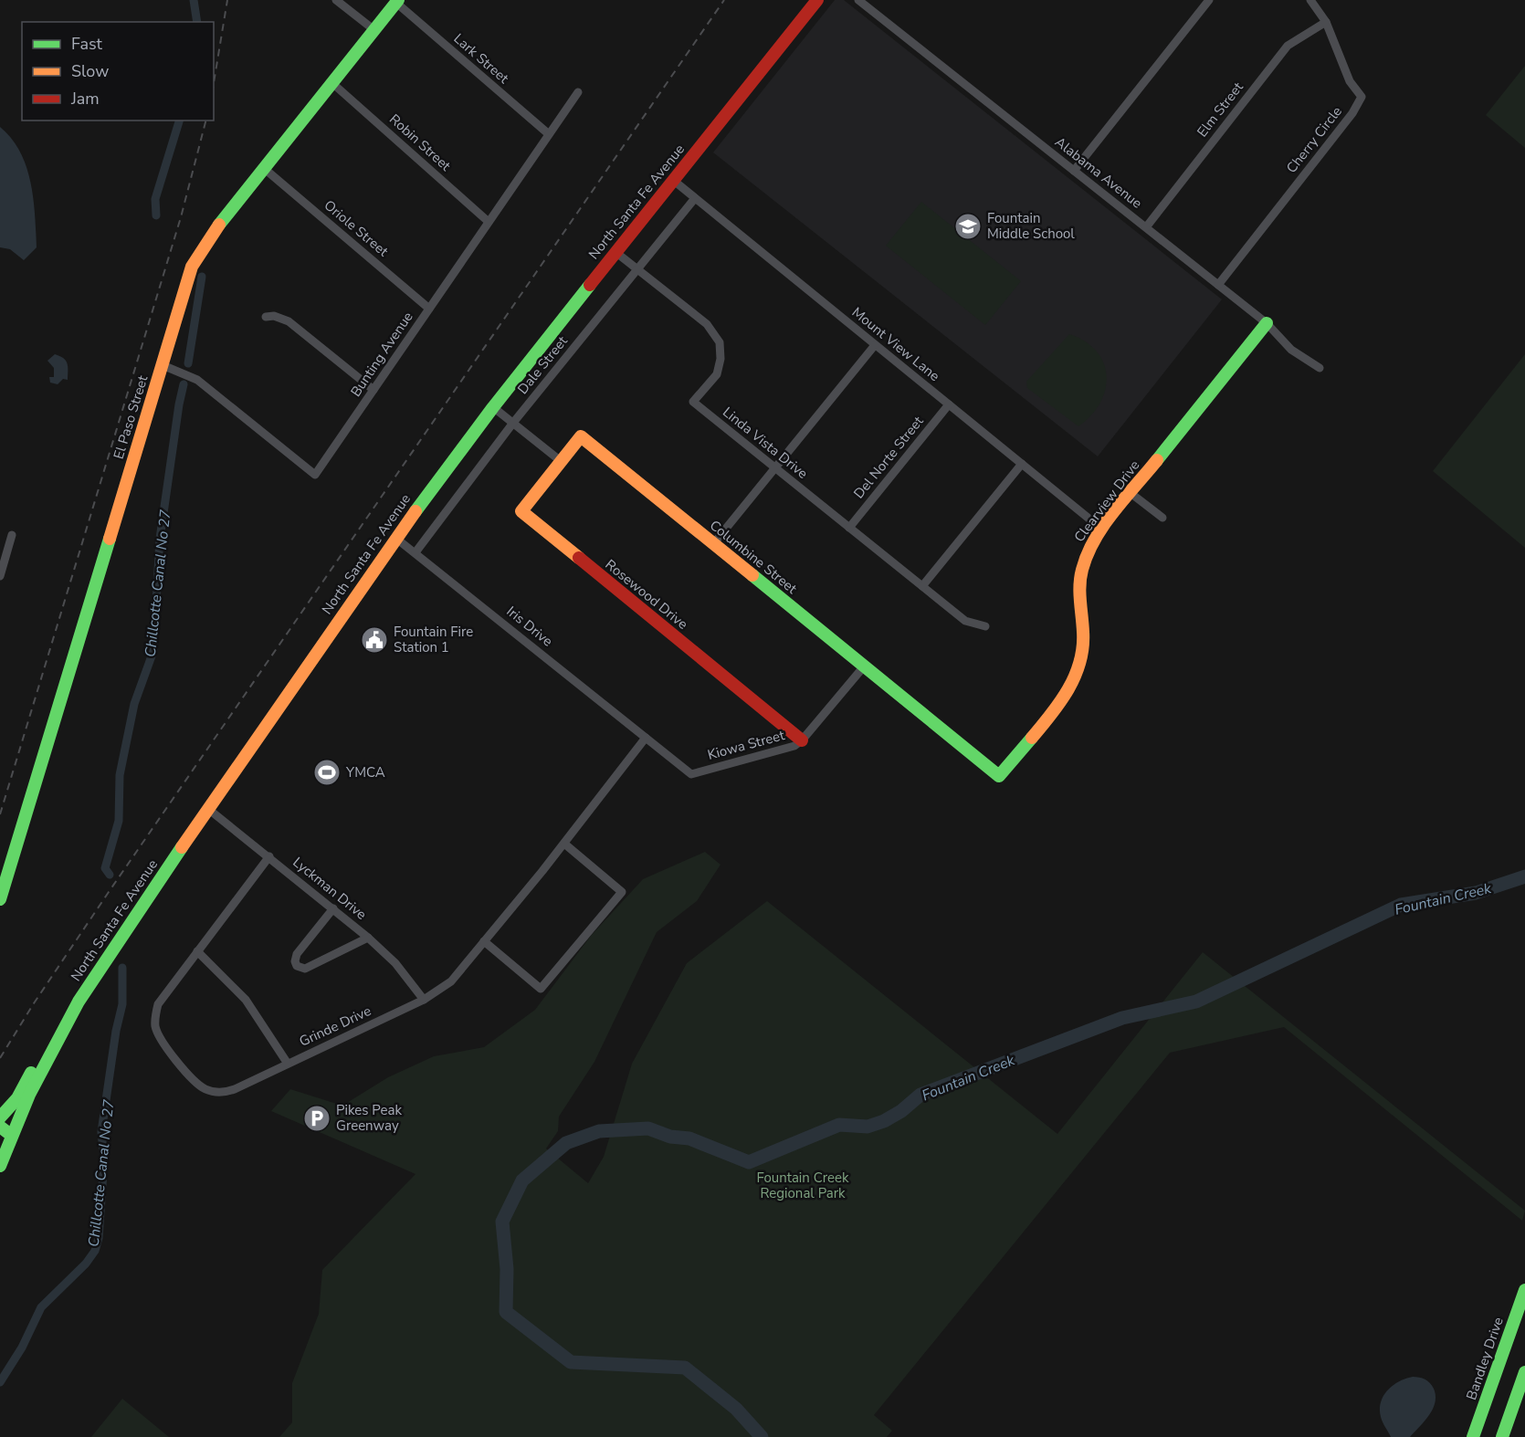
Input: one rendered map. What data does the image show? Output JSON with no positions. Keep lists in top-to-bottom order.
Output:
{
  "streets": {
    "main road": [
      "North Santa Fe Avenue",
      "El Paso Street",
      "Clearview Drive",
      "Columbine Street",
      "Rosewood Drive",
      "Bandley Drive"
    ],
    "street": [
      "Lark Street",
      "Elm Street",
      "Cherry Circle",
      "Robin Street",
      "Alabama Avenue",
      "Oriole Street",
      "Mount View Lane",
      "Bunting Avenue",
      "Dale Street",
      "Linda Vista Drive",
      "Del Norte Street",
      "Iris Drive",
      "Kiowa Street",
      "Lyckman Drive",
      "Grinde Drive"
    ]
  },
  "crossings": [
    ["Lark Street", "Bunting Avenue"],
    ["Lark Street", "El Paso Street"],
    ["Elm Street", "Cherry Circle"],
    ["Elm Street", "Alabama Avenue"],
    ["Cherry Circle", "Alabama Avenue"],
    ["Robin Street", "Bunting Avenue"],
    ["Robin Street", "El Paso Street"],
    ["Alabama Avenue", "Clearview Drive"],
    ["North Santa Fe Avenue", "Mount View Lane"],
    ["North Santa Fe Avenue", "Linda Vista Drive"],
    ["North Santa Fe Avenue", "Iris Drive"],
    ["North Santa Fe Avenue", "Lyckman Drive"],
    ["Oriole Street", "Bunting Avenue"],
    ["Oriole Street", "El Paso Street"],
    ["Mount View Lane", "Dale Street"],
    ["Mount View Lane", "Del Norte Street"],
    ["Mount View Lane", "Clearview Drive"],
    ["Bunting Avenue", "El Paso Street"],
    ["Dale Street", "Linda Vista Drive"],
    ["Dale Street", "Iris Drive"],
    ["Linda Vista Drive", "Del Norte Street"],
    ["Clearview Drive", "Columbine Street"],
    ["Columbine Street", "Rosewood Drive"],
    ["Columbine Street", "Kiowa Street"],
    ["Rosewood Drive", "Kiowa Street"],
    ["Iris Drive", "Kiowa Street"],
    ["Iris Drive", "Grinde Drive"],
    ["Kiowa Street", "Grinde Drive"],
    ["Lyckman Drive", "Grinde Drive"]
  ],
  "water": ["Chillcotte Canal No 27", "Fountain Creek"],
  "parks": ["Fountain Creek Regional Park"],
  "places": {
    "school or university": ["Fountain Middle School"],
    "public building": ["Fountain Fire Station 1"],
    "sports": ["YMCA"],
    "parking": ["Pikes Peak Greenway"]
  },
  "legend": ["Fast", "Slow", "Jam"]
}
